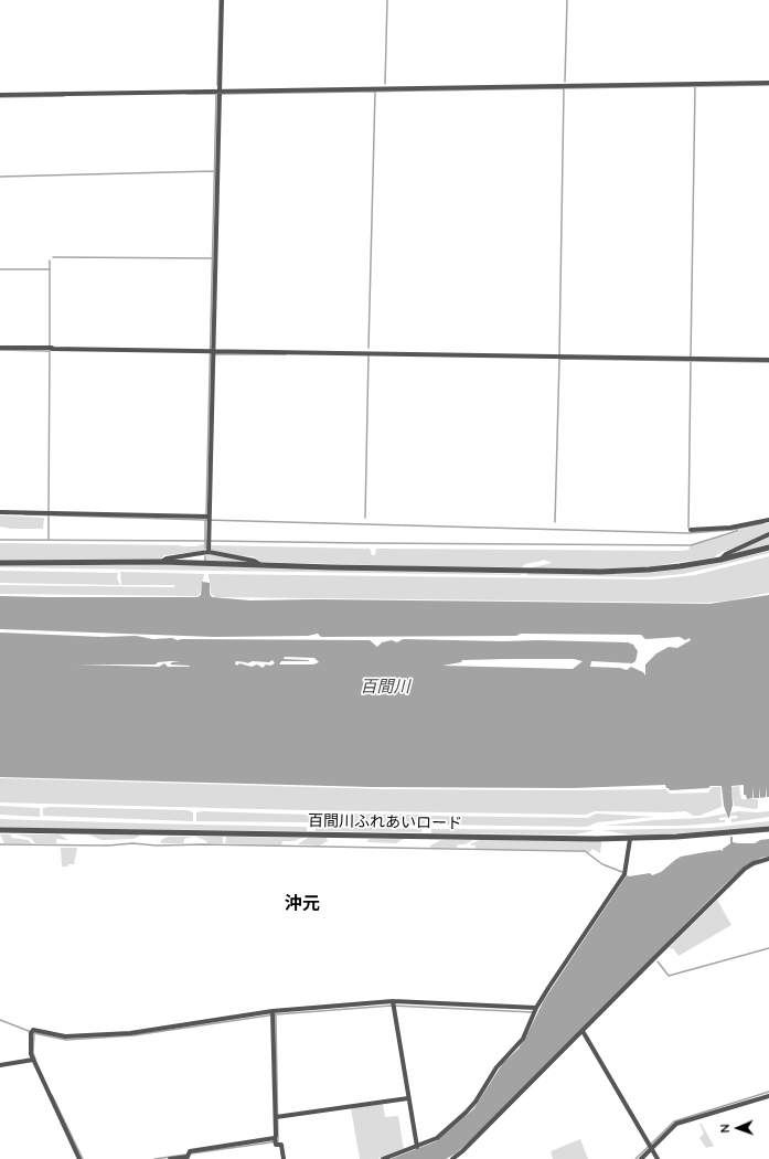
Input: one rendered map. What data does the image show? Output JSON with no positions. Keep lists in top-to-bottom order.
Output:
{
  "streets": {
    "street": ["百間川ふれあいロード"]
  },
  "districts": ["沖元"],
  "water": ["百間川"],
  "north": "left"
}
